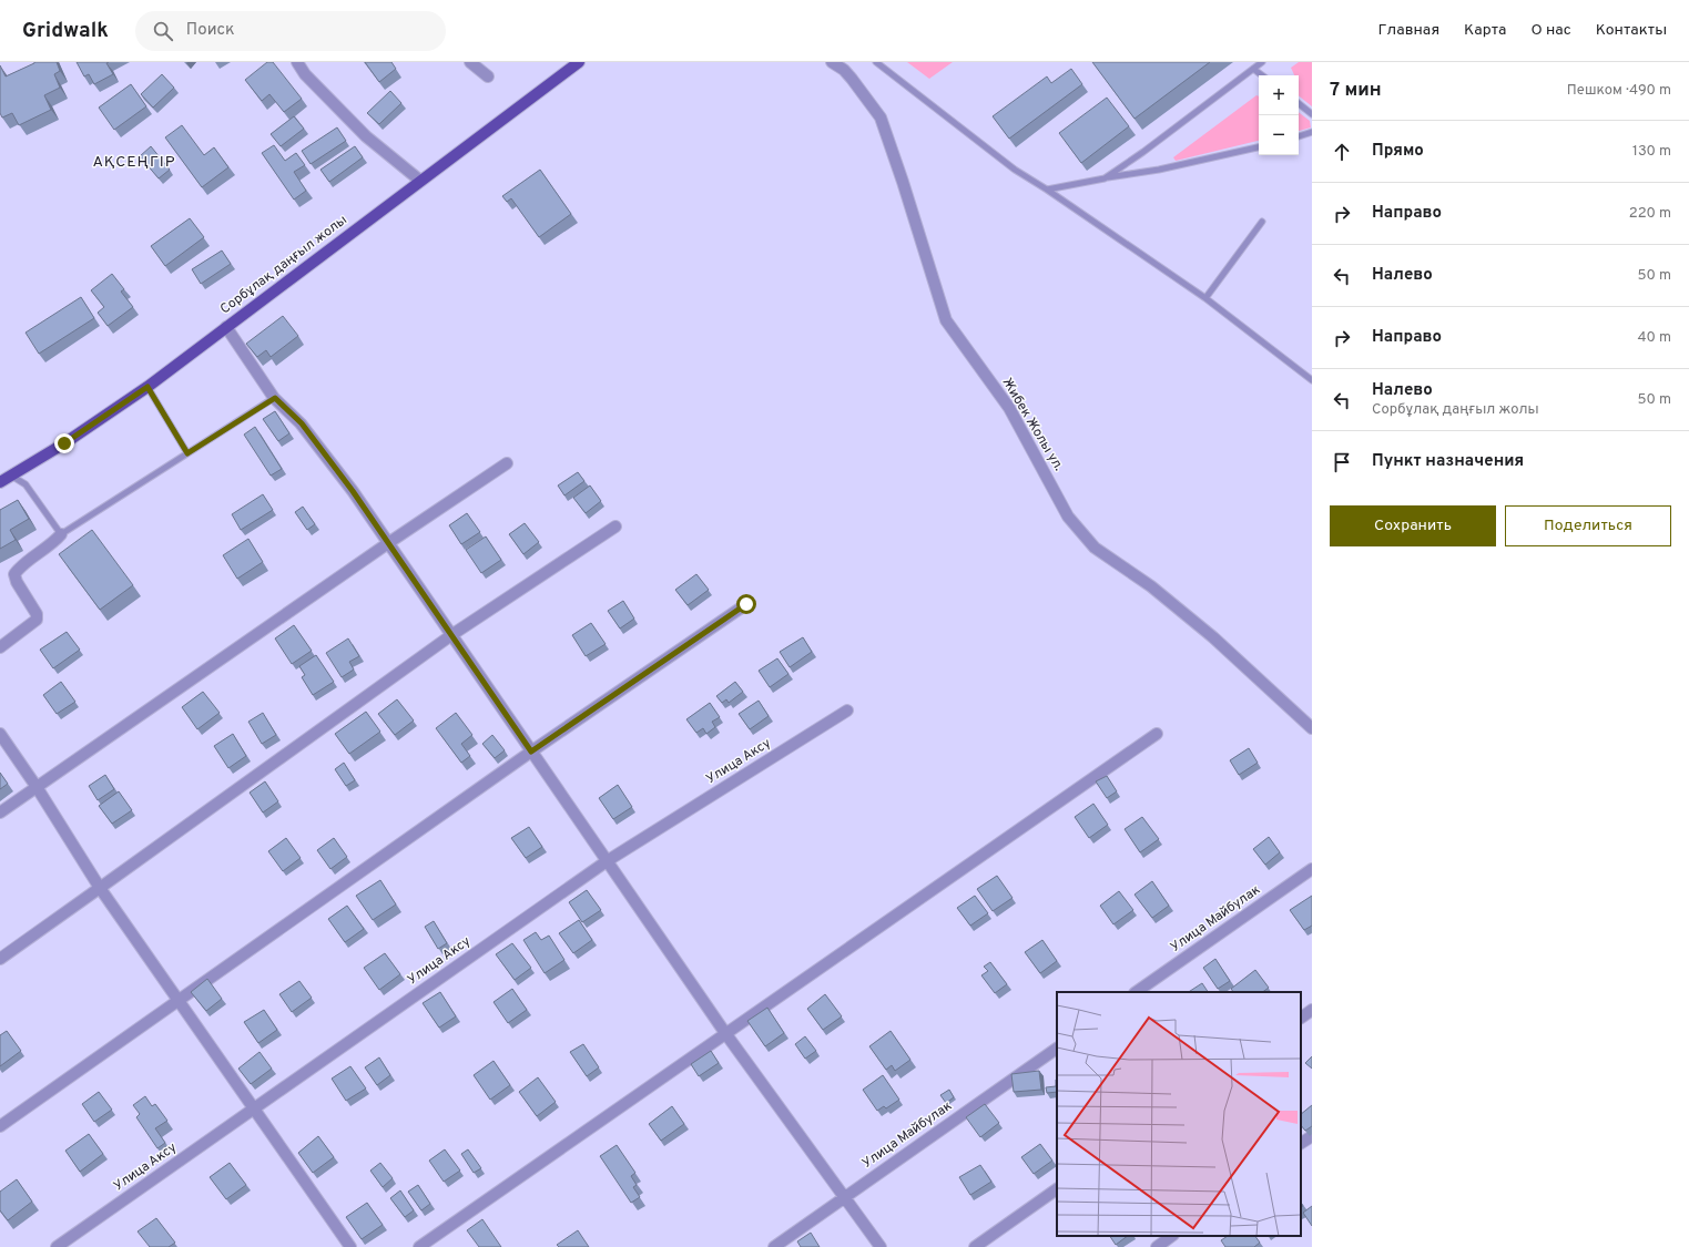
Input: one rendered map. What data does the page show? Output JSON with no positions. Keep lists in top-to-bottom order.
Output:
{
  "streets": {
    "main road": ["Сорбұлақ даңғыл жолы"],
    "street": ["Жибек Жолы ул.", "Улица Аксу", "Улица Майбулак"]
  },
  "districts": ["АҚСЕҢГІР"],
  "page": {
    "header": "Gridwalk",
    "search": "Поиск",
    "nav": [
      "Главная",
      "Карта",
      "О нас",
      "Контакты"
    ],
    "heading": ["7 мин", "Пешком · 490 m"],
    "map_buttons": ["+", "−"],
    "list": [
      ["Прямо", "130 m"],
      ["Направо", "220 m"],
      ["Налево", "50 m"],
      ["Направо", "40 m"],
      ["Налево", "Сорбұлақ даңғыл жолы", "50 m"],
      "Пункт назначения"
    ],
    "buttons": ["Сохранить", "Поделиться"]
  }
}
